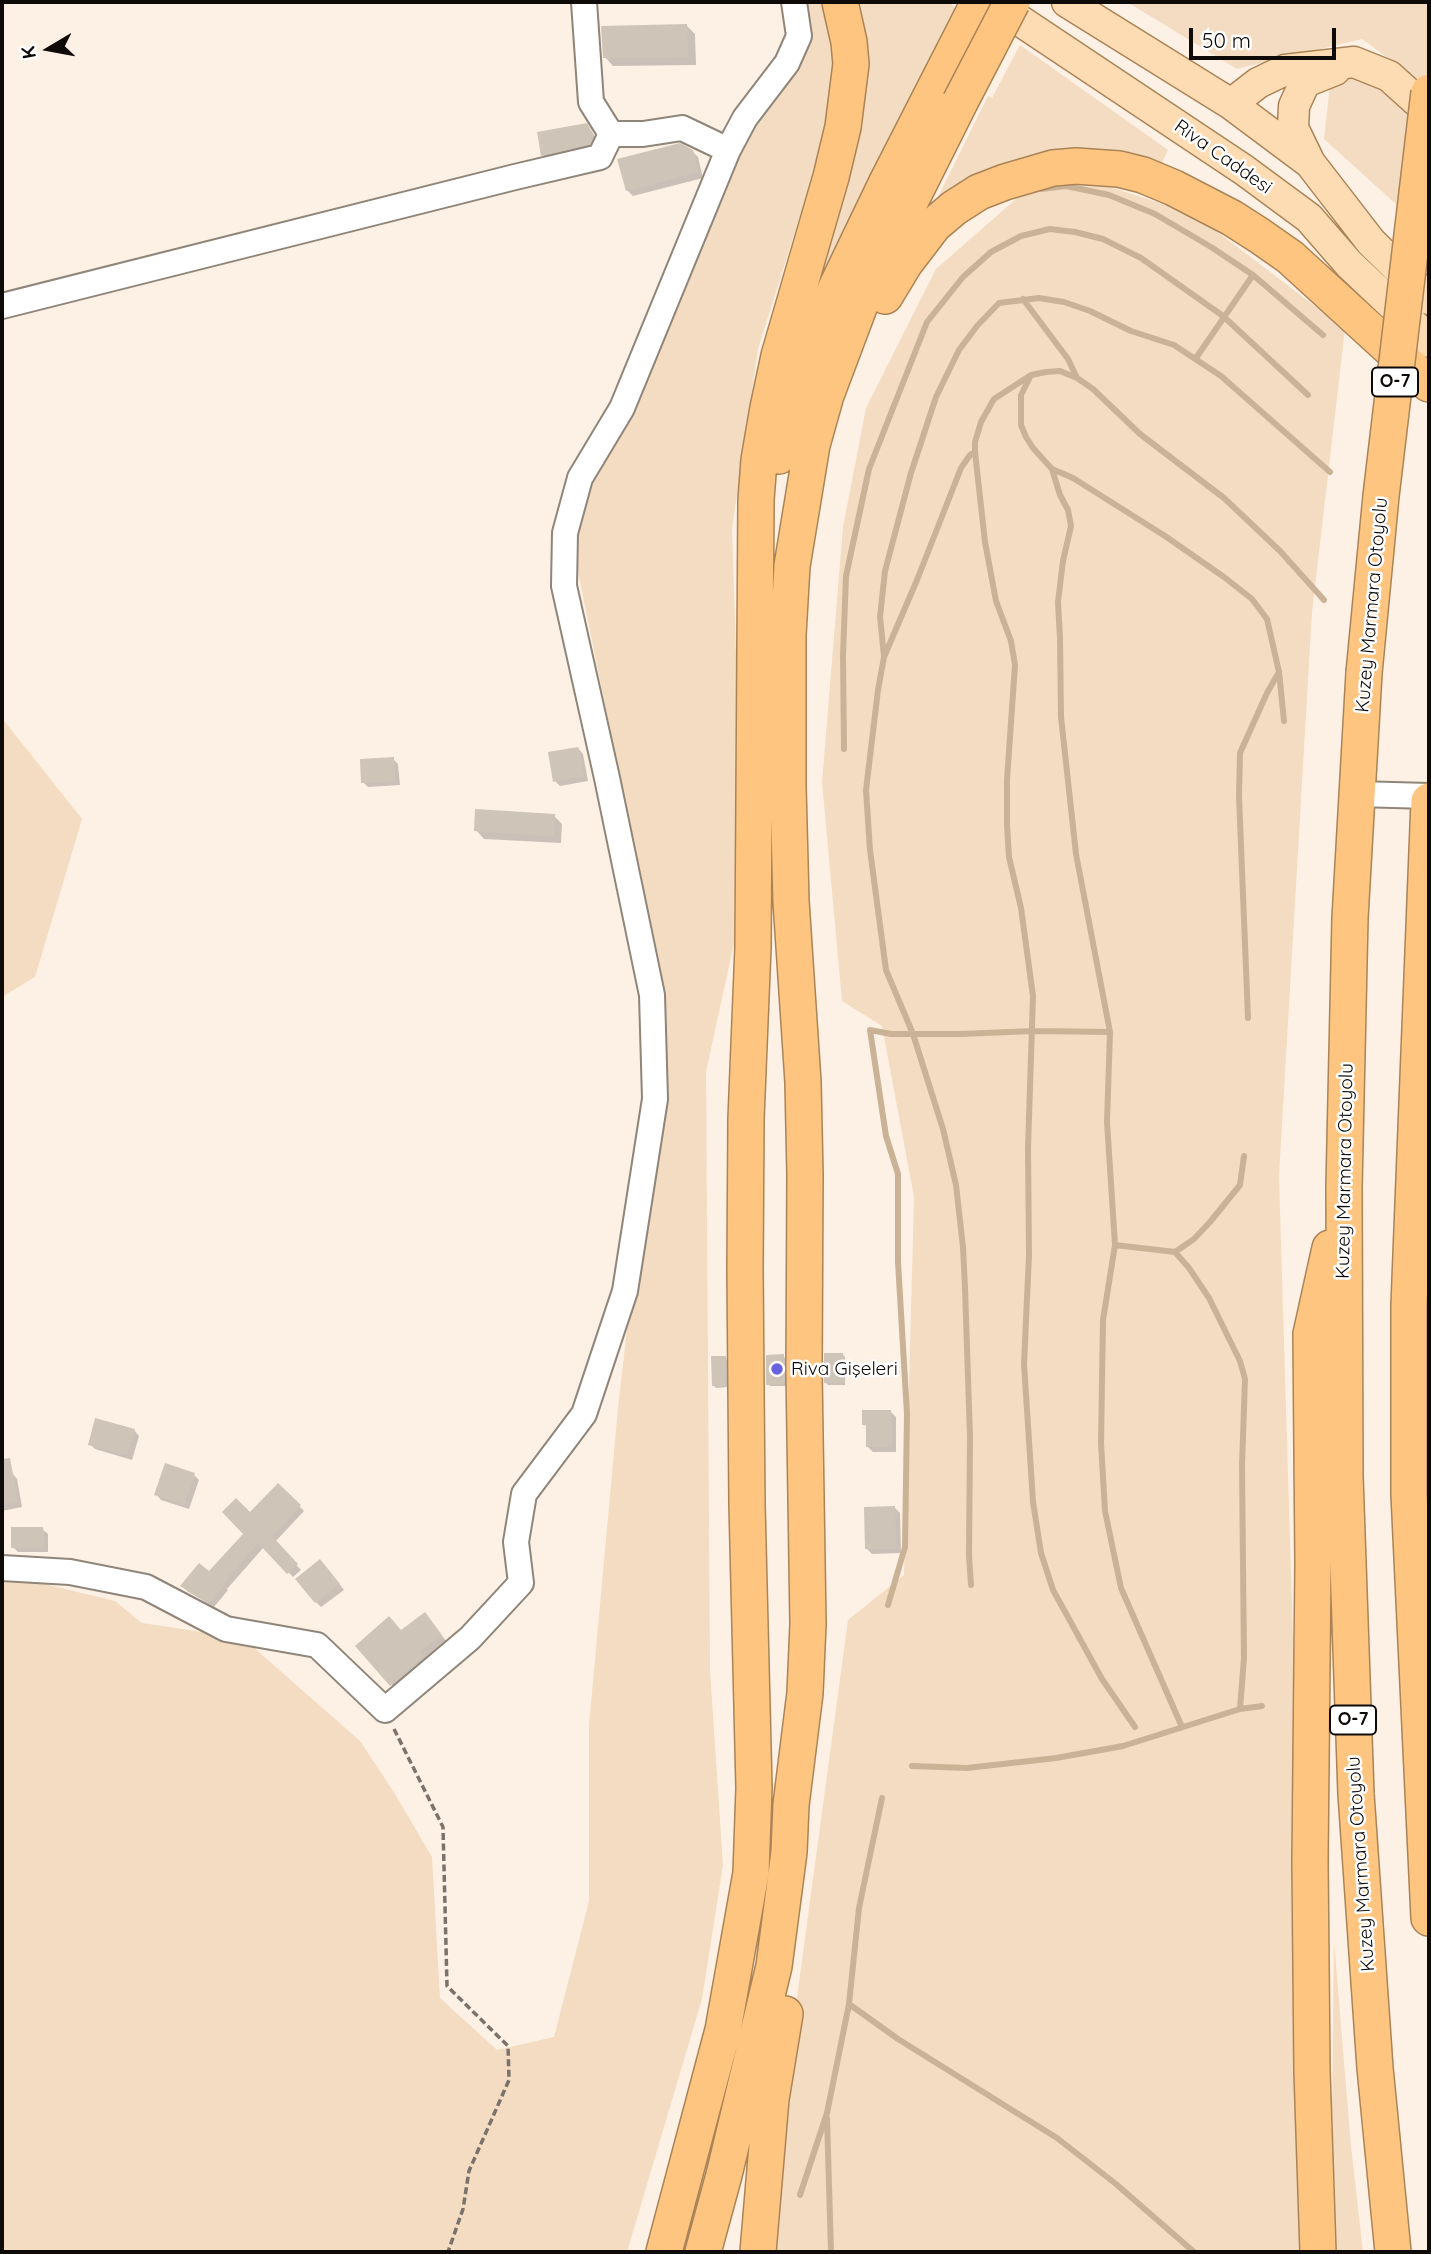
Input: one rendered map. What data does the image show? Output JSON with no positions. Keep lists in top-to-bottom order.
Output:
{
  "streets": {
    "highway": ["O-7", "Kuzey Marmara Otoyolu"],
    "main road": ["Riva Caddesi"]
  },
  "places": ["Riva Gişeleri"],
  "scale_bar": "50 m",
  "north": "left"
}
